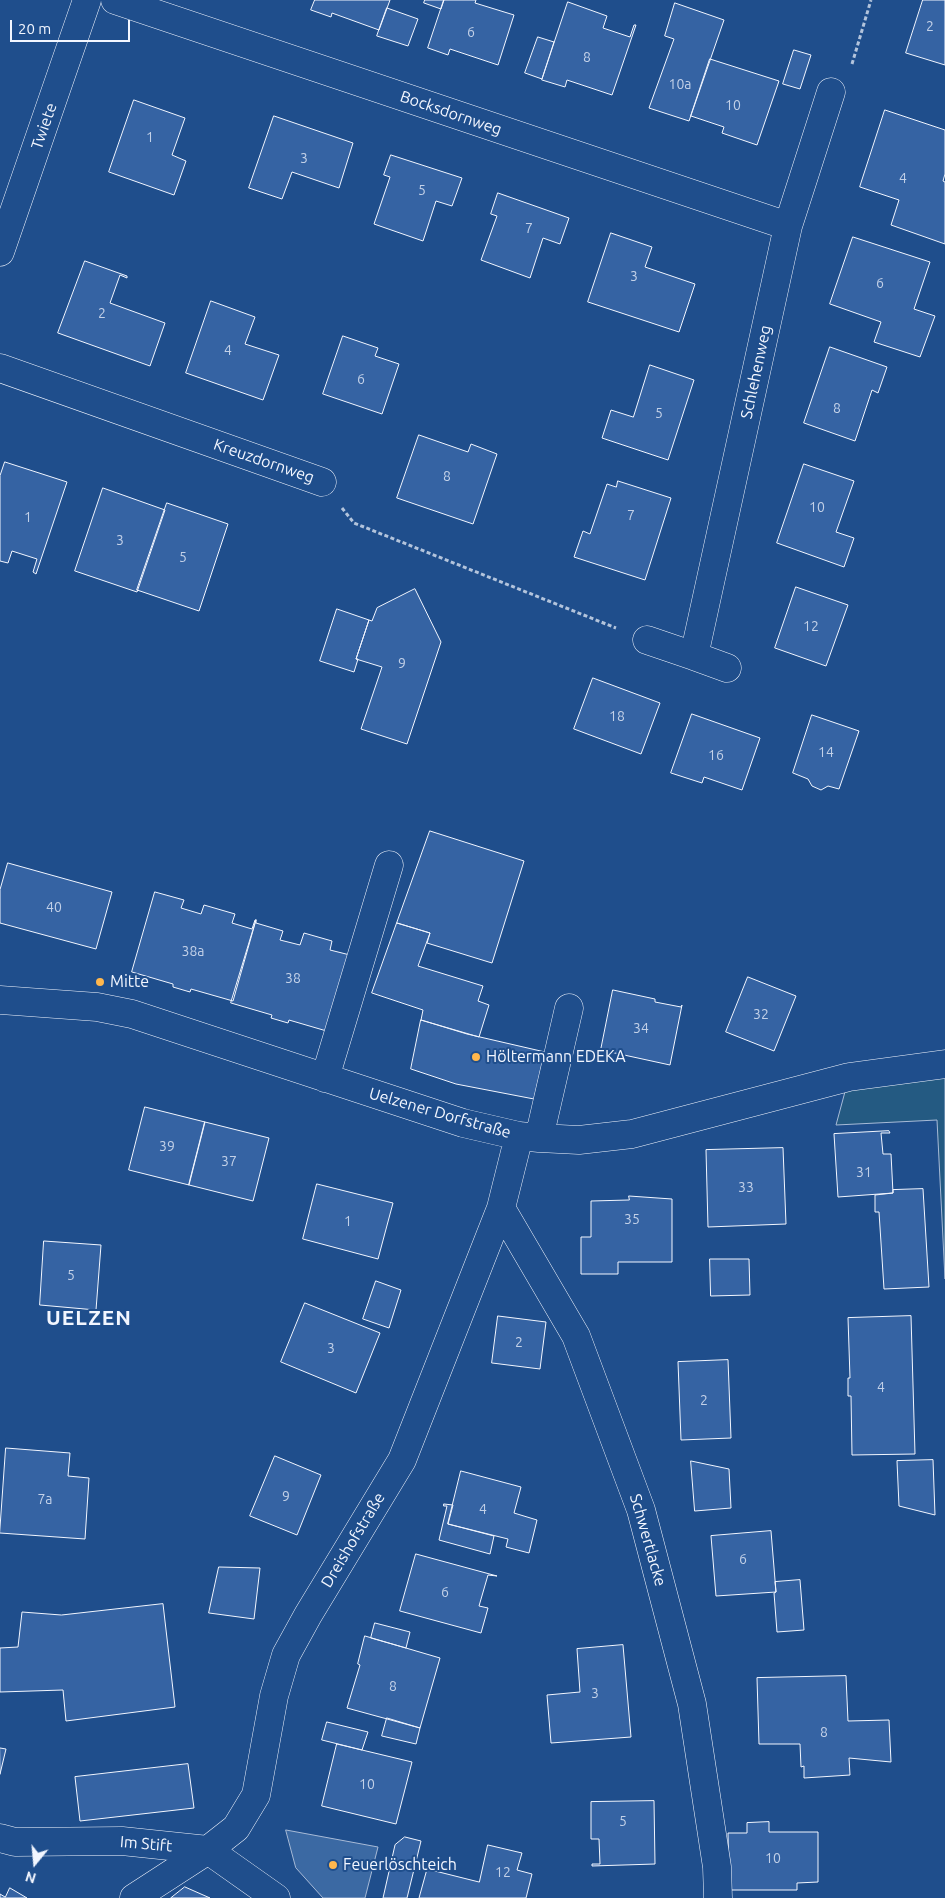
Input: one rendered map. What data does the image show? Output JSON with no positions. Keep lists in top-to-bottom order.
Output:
{
  "streets": {
    "street": [
      "Bocksdornweg",
      "Twiete",
      "Schlehenweg",
      "Kreuzdornweg",
      "Uelzener Dorfstraße",
      "Dreishofstraße",
      "Schwertlacke",
      "Im Stift"
    ]
  },
  "crossings": [
    ["Bocksdornweg", "Schlehenweg"],
    ["Uelzener Dorfstraße", "Dreishofstraße"],
    ["Dreishofstraße", "Schwertlacke"],
    ["Dreishofstraße", "Im Stift"]
  ],
  "districts": ["UELZEN"],
  "places": ["Mitte", "Höltermann EDEKA", "Feuerlöschteich"],
  "house_numbers": [
    "2",
    "6",
    "8",
    "10a",
    "10",
    "1",
    "3",
    "4",
    "5",
    "7",
    "3",
    "6",
    "2",
    "4",
    "6",
    "8",
    "5",
    "8",
    "10",
    "7",
    "1",
    "3",
    "5",
    "12",
    "9",
    "18",
    "14",
    "16",
    "40",
    "38a",
    "38",
    "32",
    "34",
    "39",
    "37",
    "31",
    "33",
    "35",
    "1",
    "5",
    "2",
    "3",
    "4",
    "2",
    "9",
    "7a",
    "4",
    "6",
    "6",
    "8",
    "3",
    "8",
    "10",
    "5",
    "10",
    "12"
  ],
  "scale_bar": "20 m",
  "north": "bottom"
}
